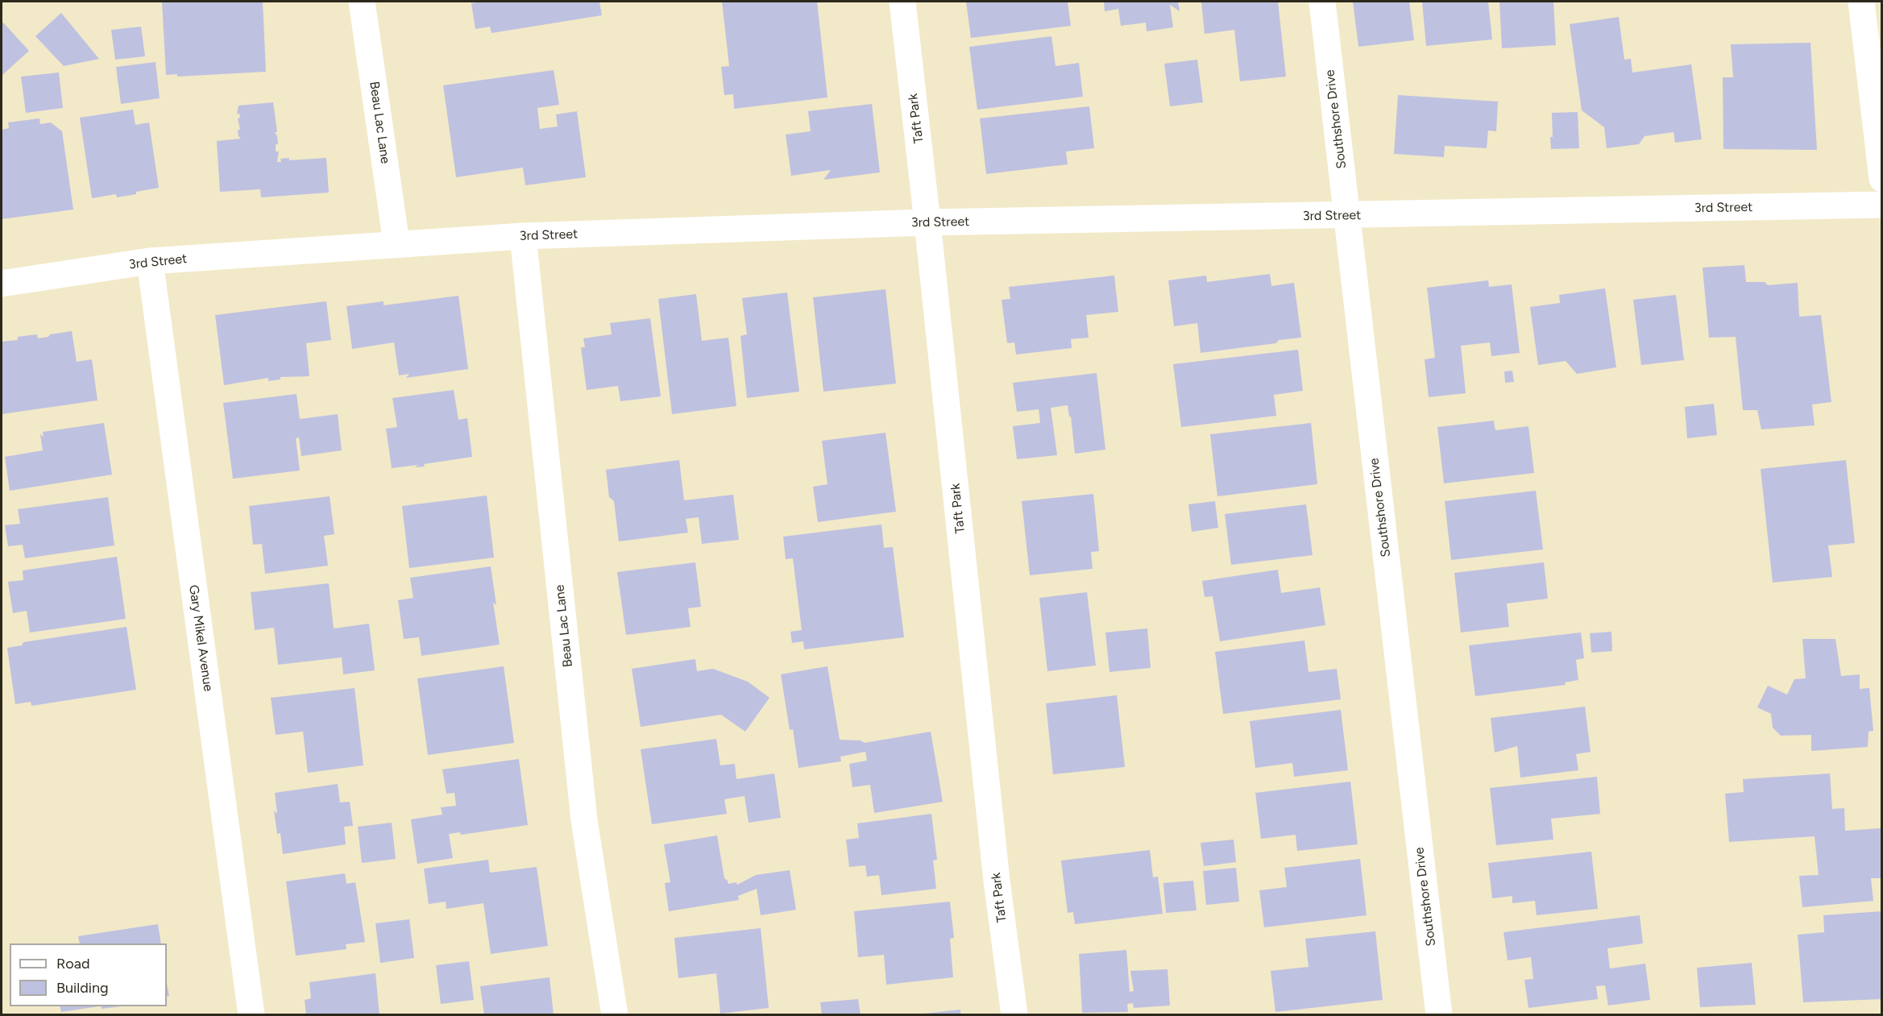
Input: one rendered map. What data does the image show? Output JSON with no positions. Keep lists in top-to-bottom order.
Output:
{
  "streets": {
    "street": [
      "Taft Park",
      "Southshore Drive",
      "Beau Lac Lane",
      "3rd Street",
      "Gary Mikel Avenue"
    ]
  },
  "crossings": [
    ["Taft Park", "3rd Street"],
    ["Southshore Drive", "3rd Street"],
    ["Beau Lac Lane", "3rd Street"],
    ["3rd Street", "Gary Mikel Avenue"]
  ],
  "legend": ["Road", "Building"]
}
